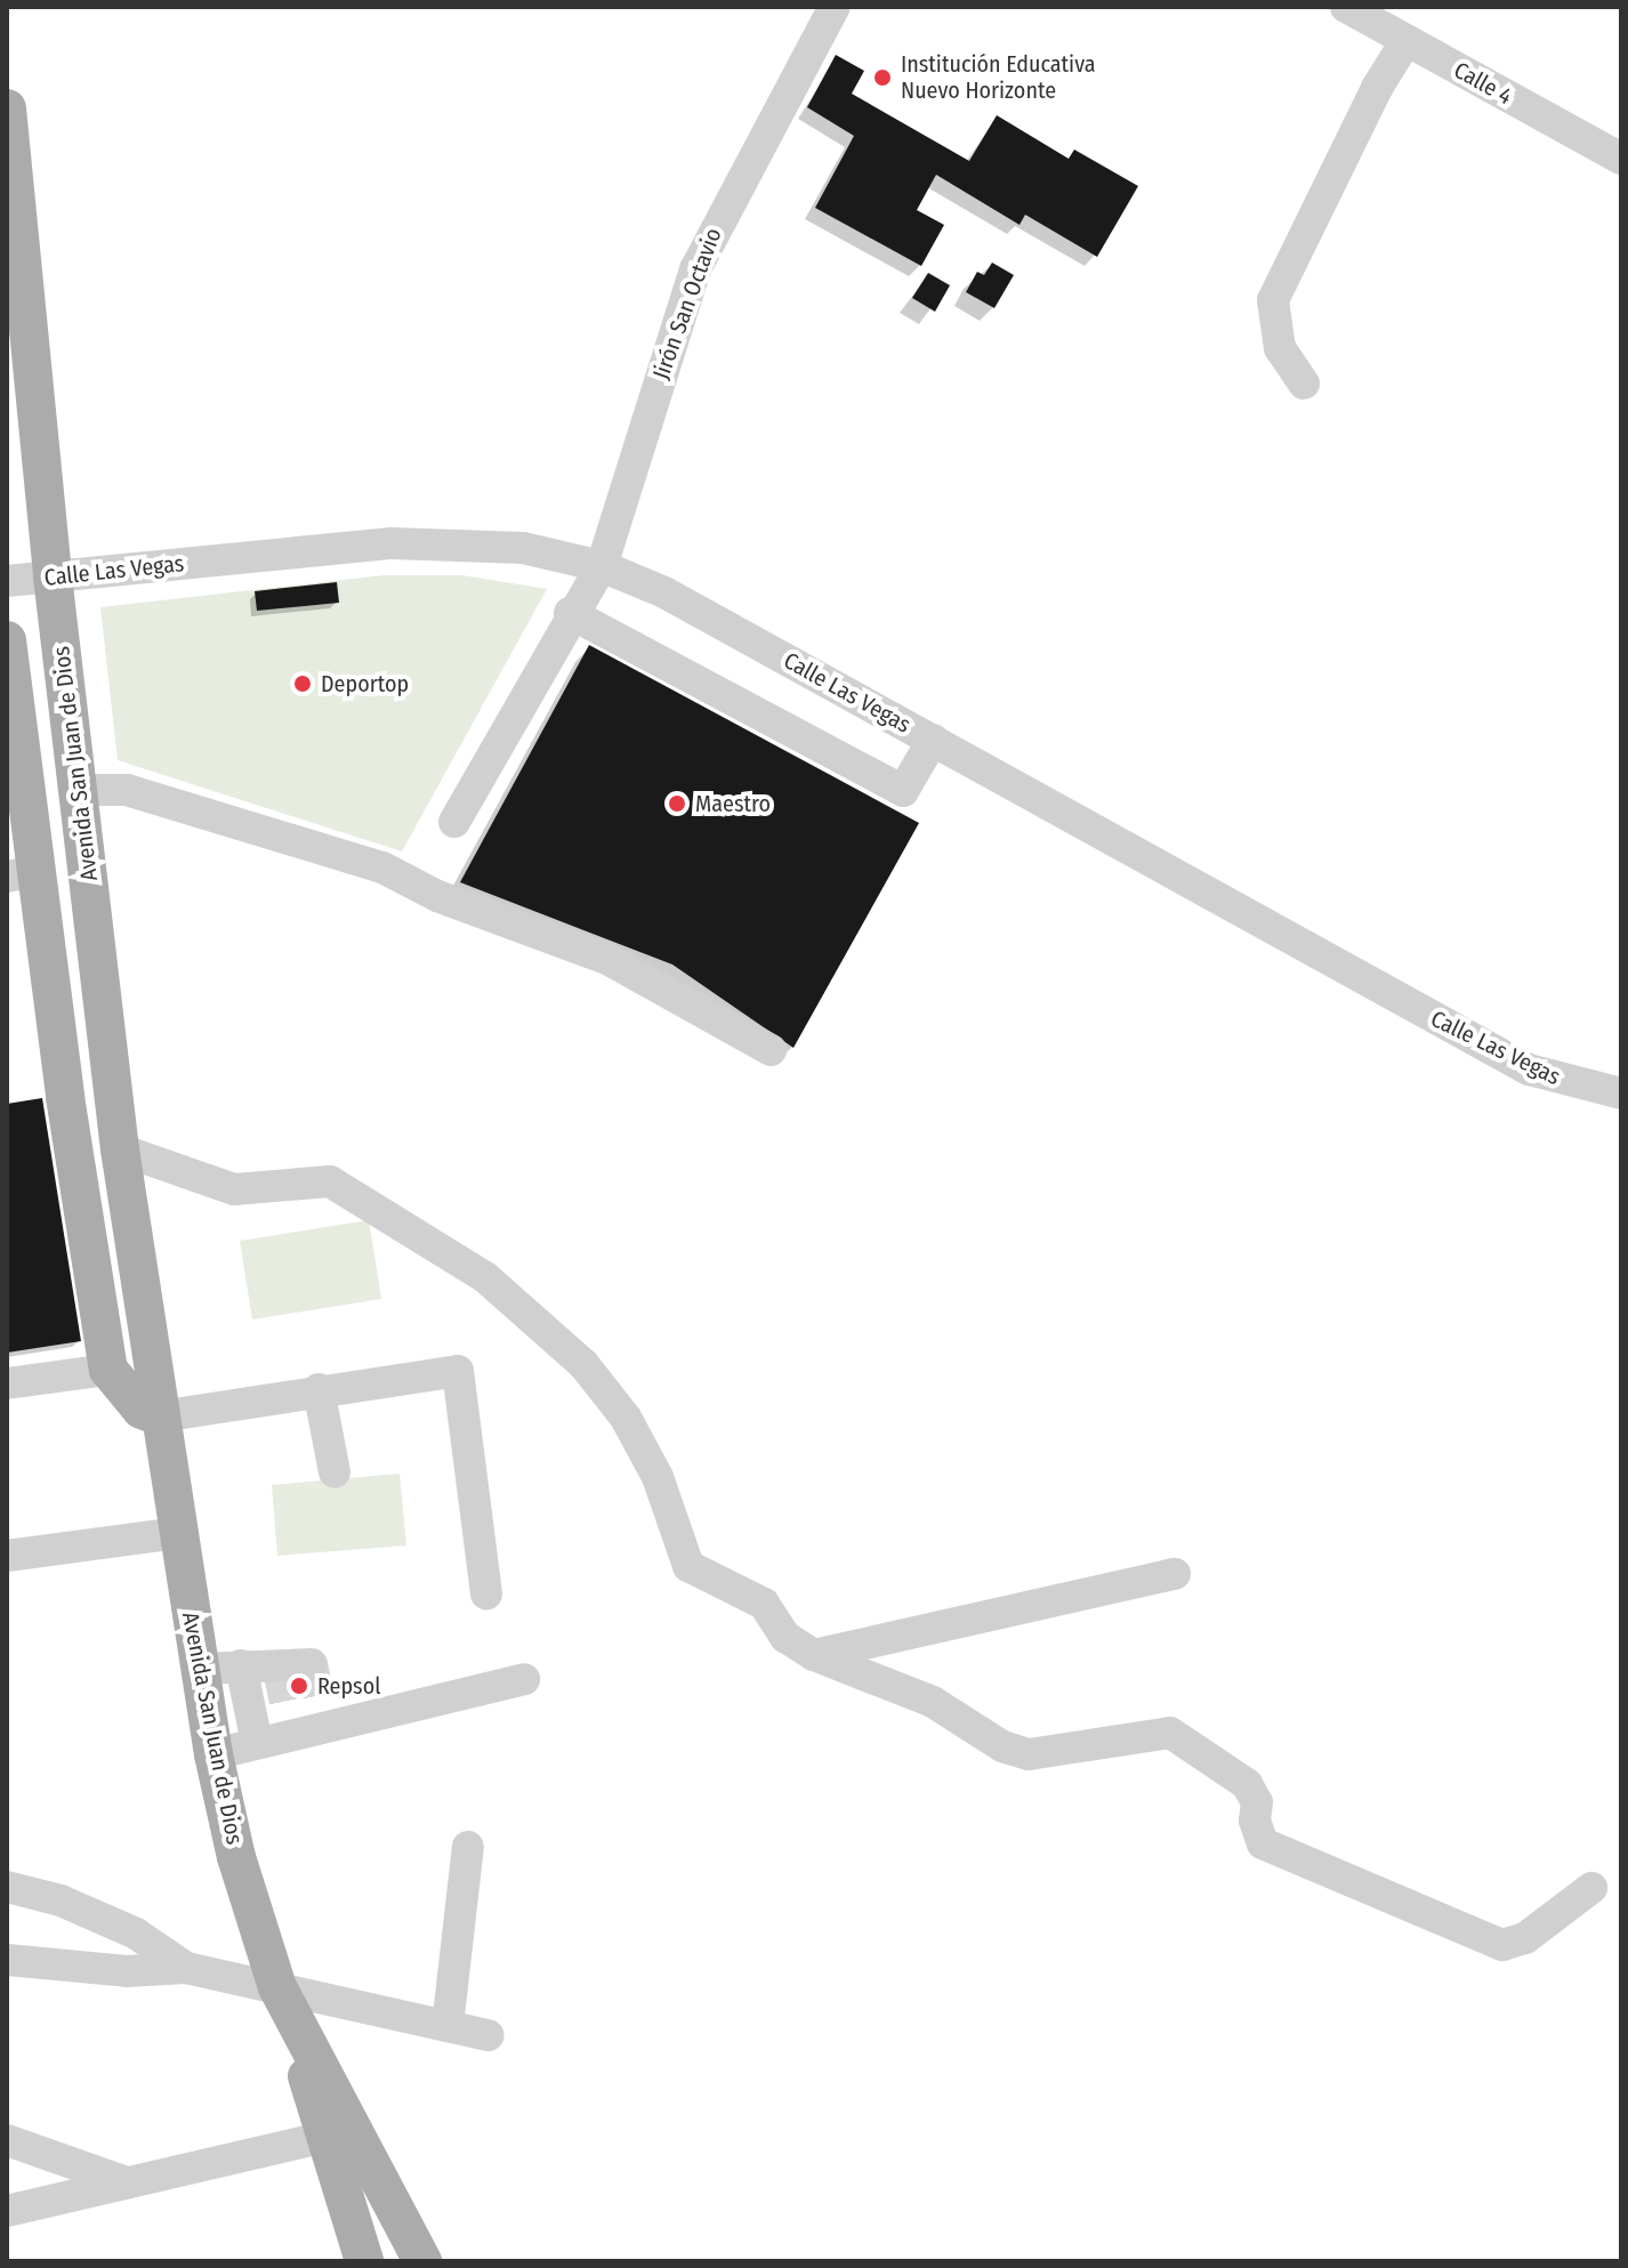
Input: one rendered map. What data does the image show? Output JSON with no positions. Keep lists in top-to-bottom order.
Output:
{
  "streets": {
    "main road": ["Avenida San Juan de Dios"],
    "street": ["Calle 4", "Jirón San Octavio", "Calle Las Vegas"]
  },
  "crossings": [
    ["Jirón San Octavio", "Calle Las Vegas"],
    ["Calle Las Vegas", "Avenida San Juan de Dios"]
  ],
  "places": [
    "Institución Educativa Nuevo Horizonte",
    "Deportop",
    "Maestro",
    "Repsol"
  ]
}
